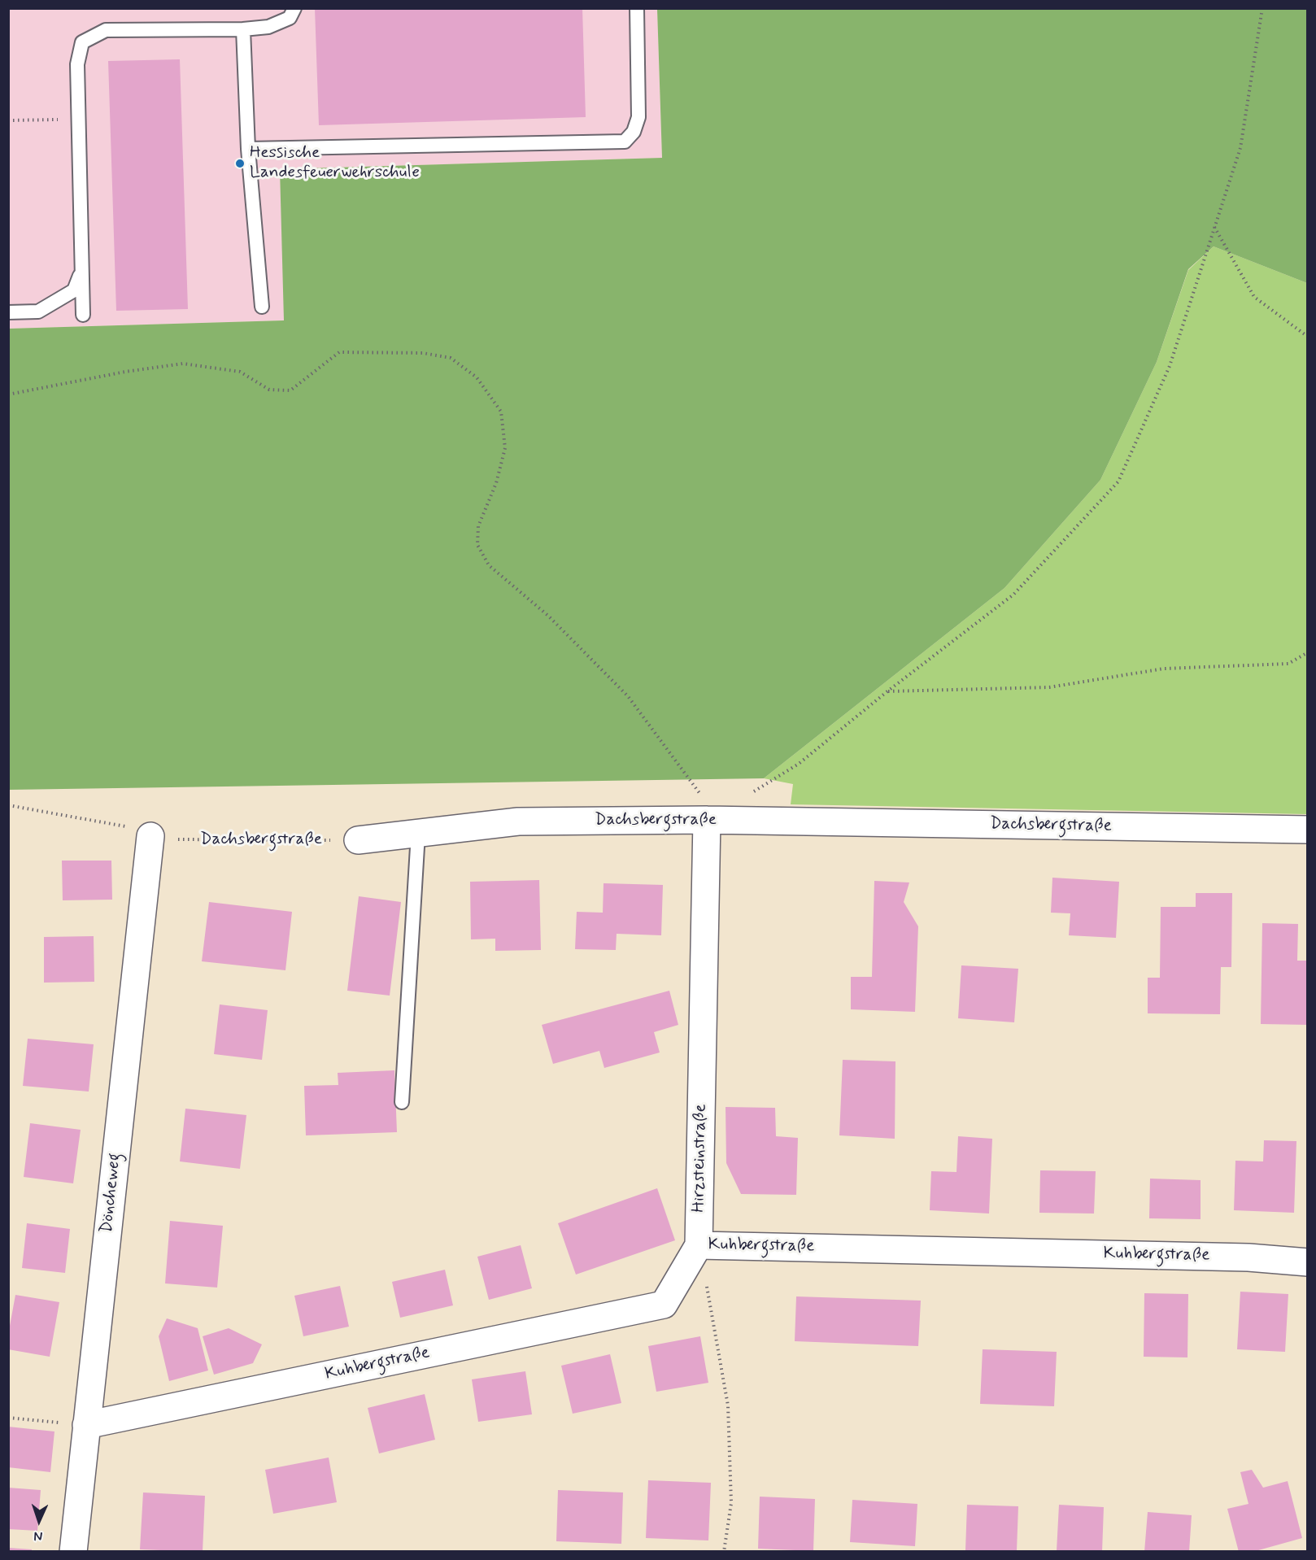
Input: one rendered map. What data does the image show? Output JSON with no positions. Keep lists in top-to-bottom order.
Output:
{
  "streets": {
    "street": [
      "Dachsbergstraße",
      "Hirzsteinstraße",
      "Döncheweg",
      "Kuhbergstraße"
    ]
  },
  "crossings": [
    ["Dachsbergstraße", "Hirzsteinstraße"],
    ["Dachsbergstraße", "Döncheweg"],
    ["Hirzsteinstraße", "Kuhbergstraße"],
    ["Döncheweg", "Kuhbergstraße"]
  ],
  "places": ["Hessische Landesfeuerwehrschule"],
  "north": "bottom"
}
